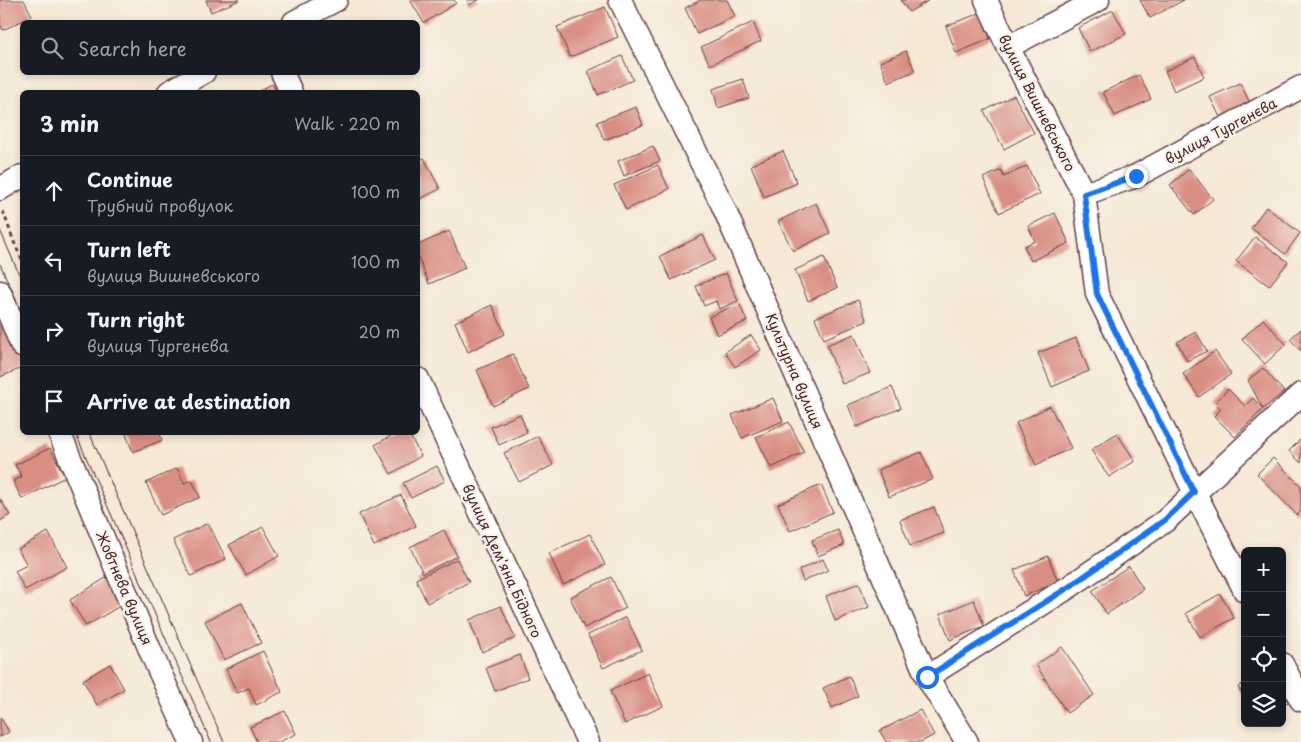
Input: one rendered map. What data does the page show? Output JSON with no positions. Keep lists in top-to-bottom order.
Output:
{
  "streets": {
    "street": [
      "вулиця Вишневського",
      "вулиця Тургенєва",
      "Культурна вулиця",
      "вулиця Дем'яна Бідного",
      "Жовтнева вулиця"
    ]
  },
  "crossings": [
    ["вулиця Вишневського", "вулиця Тургенєва"]
  ],
  "page": {
    "search": "Search here",
    "heading": ["3 min", "Walk · 220 m"],
    "list": [
      ["Continue", "Трубний провулок", "100 m"],
      ["Turn left", "вулиця Вишневського", "100 m"],
      ["Turn right", "вулиця Тургенєва", "20 m"],
      "Arrive at destination"
    ],
    "map_buttons": ["+", "−"]
  }
}
